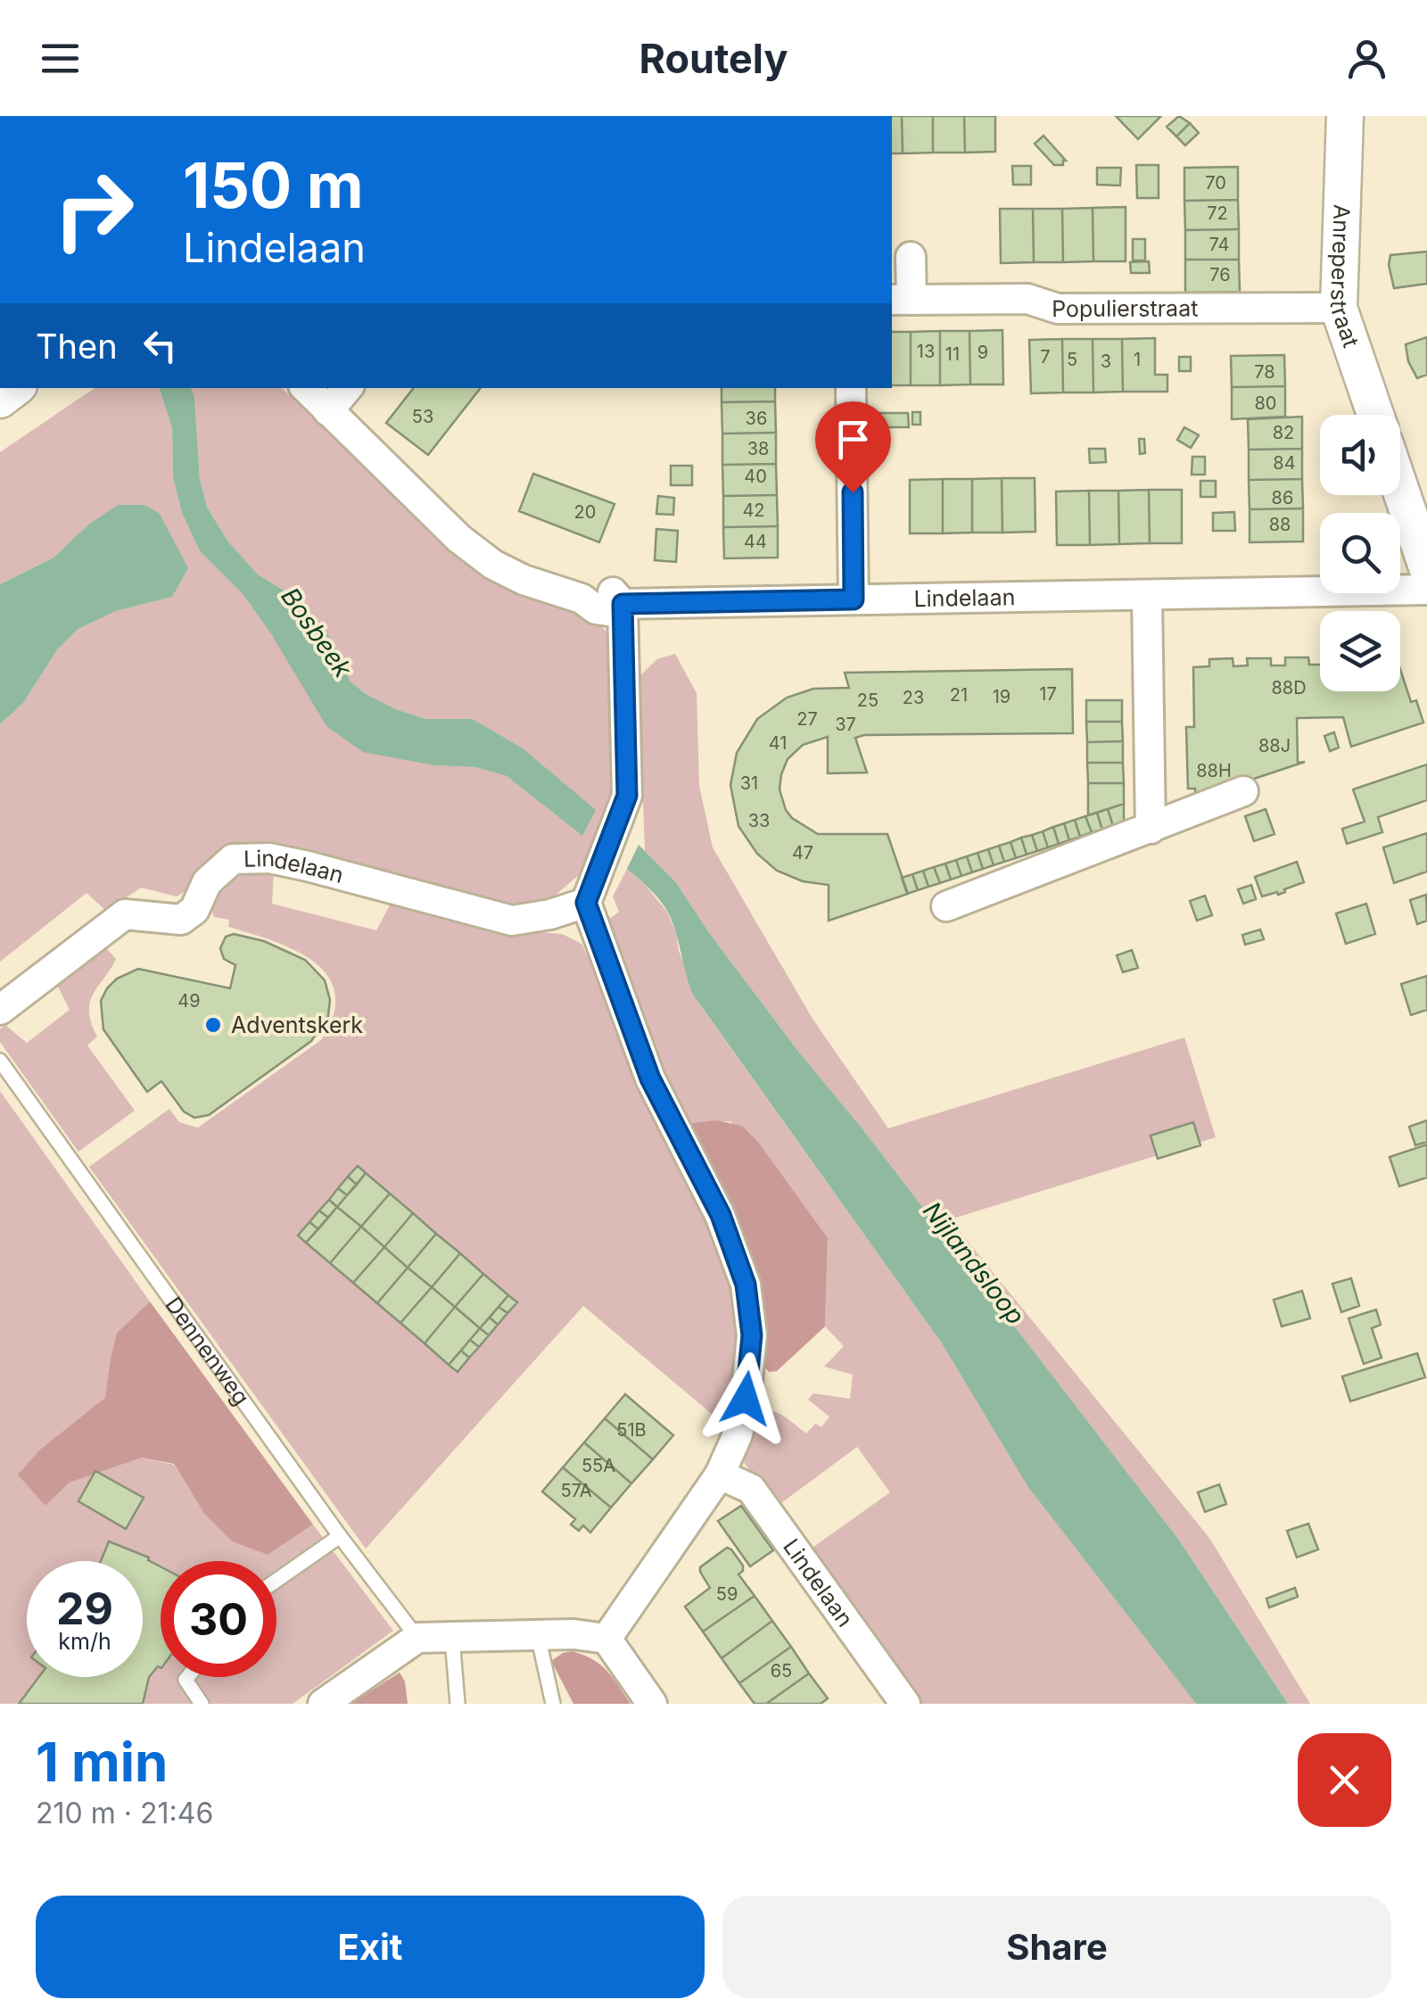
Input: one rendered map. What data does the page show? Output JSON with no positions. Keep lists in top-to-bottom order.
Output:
{
  "streets": {
    "street": ["Anreperstraat", "Populierstraat", "Lindelaan"],
    "lane": ["Dennenweg"]
  },
  "crossings": [
    ["Anreperstraat", "Populierstraat"]
  ],
  "water": ["Bosbeek", "Nijlandsloop"],
  "places": ["Adventskerk"],
  "house_numbers": [
    "70",
    "72",
    "74",
    "76",
    "13",
    "9",
    "11",
    "7",
    "5",
    "1",
    "3",
    "78",
    "80",
    "53",
    "36",
    "82",
    "38",
    "84",
    "40",
    "86",
    "42",
    "20",
    "88",
    "44",
    "88D",
    "17",
    "21",
    "19",
    "23",
    "25",
    "27",
    "37",
    "41",
    "88J",
    "88H",
    "31",
    "33",
    "47",
    "49",
    "51B",
    "55A",
    "57A",
    "59",
    "65"
  ],
  "page": {
    "header": "Routely",
    "turn": ["150 m", "Lindelaan"],
    "then": "Then",
    "speed": "29 km/h",
    "limit": "30",
    "heading": ["1 min", "210 m · 21:46"],
    "buttons": ["Exit", "Share"]
  }
}
